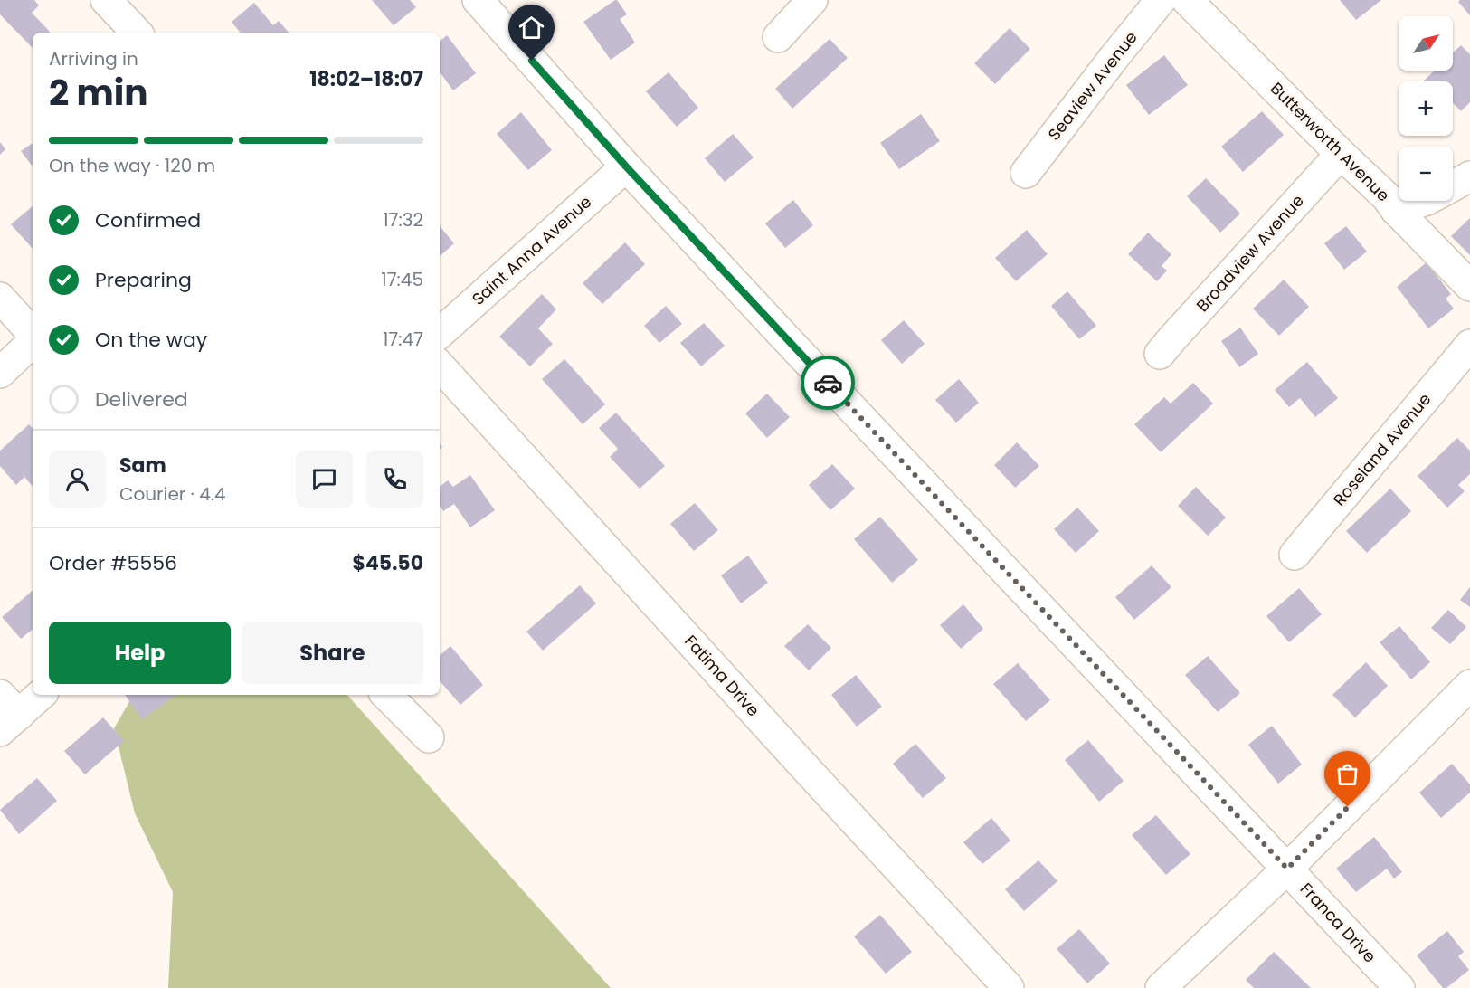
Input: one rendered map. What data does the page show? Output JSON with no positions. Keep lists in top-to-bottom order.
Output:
{
  "streets": {
    "street": [
      "Seaview Avenue",
      "Butterworth Avenue",
      "Saint Anna Avenue",
      "Broadview Avenue",
      "Roseland Avenue",
      "Fatima Drive",
      "Franca Drive"
    ]
  },
  "crossings": [
    ["Butterworth Avenue", "Broadview Avenue"],
    ["Saint Anna Avenue", "Franca Drive"]
  ],
  "north": "top right",
  "page": {
    "map_buttons": ["+", "−"],
    "heading": ["2 min", "Arriving in", "18:02–18:07"],
    "panel": [
      "Sam",
      "Courier · 4.4",
      "Order #5556",
      "$45.50"
    ],
    "bar": "On the way · 120 m",
    "list": [
      ["Confirmed", "17:32"],
      ["Preparing", "17:45"],
      ["On the way", "17:47"],
      "Delivered"
    ],
    "buttons": ["Help", "Share"]
  }
}
